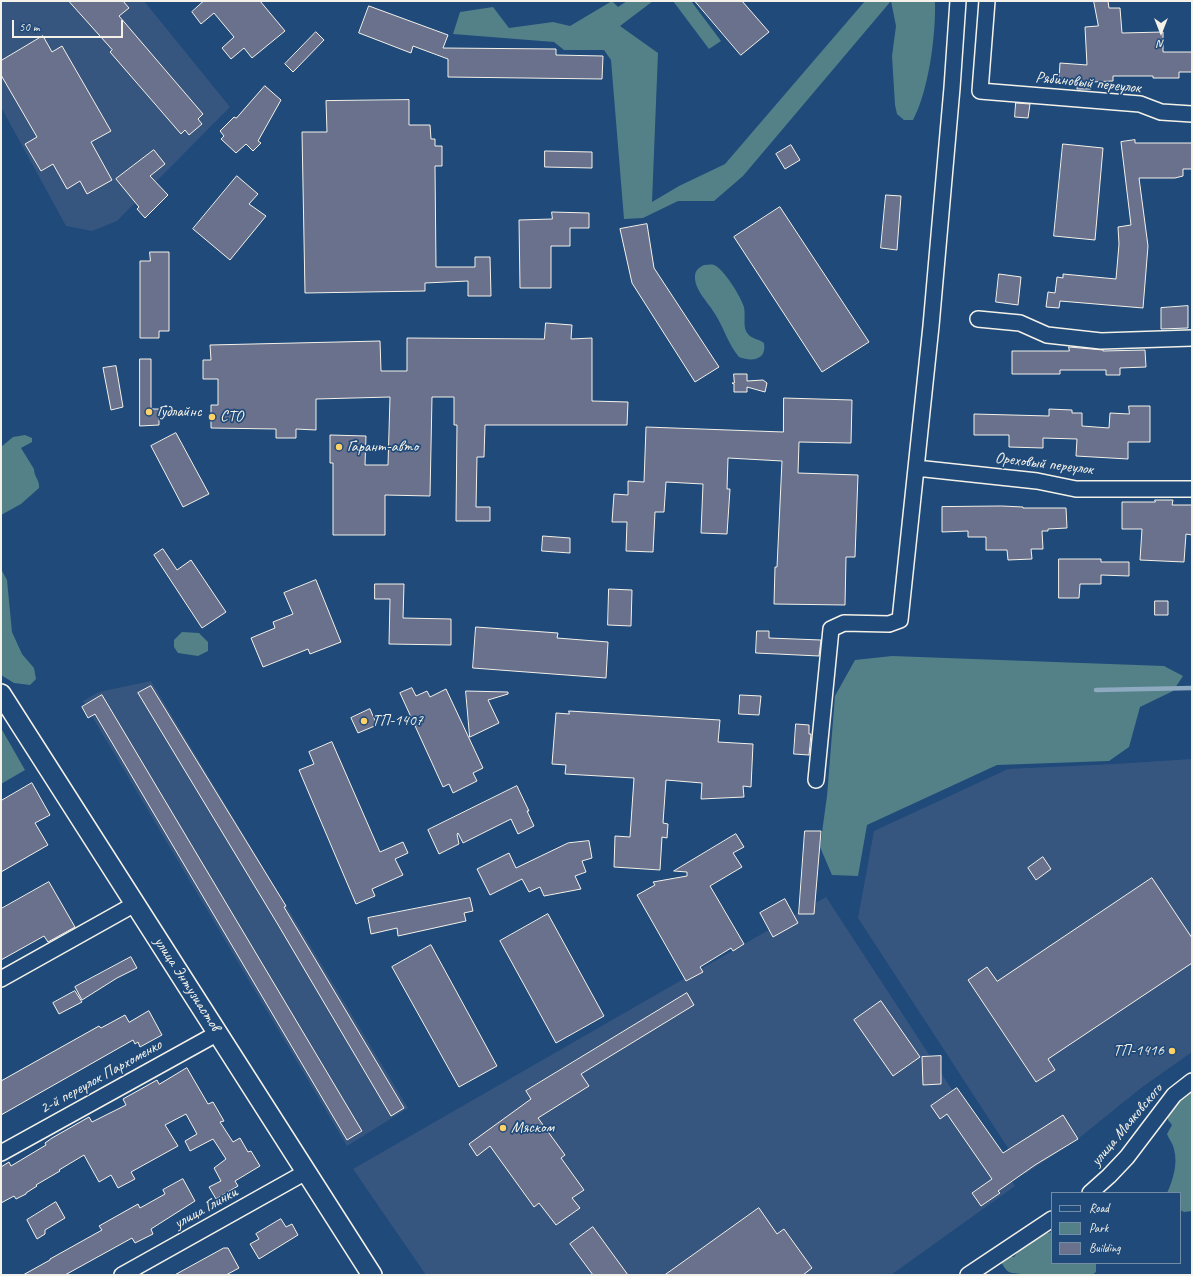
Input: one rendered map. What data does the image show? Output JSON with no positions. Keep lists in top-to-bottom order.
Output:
{
  "streets": {
    "street": [
      "Рябиновый переулок",
      "Ореховый переулок",
      "улица Энтузиастов",
      "2-й переулок Пархоменко",
      "улица Маяковского",
      "улица Глинки"
    ]
  },
  "crossings": [
    ["улица Энтузиастов", "2-й переулок Пархоменко"],
    ["улица Энтузиастов", "улица Глинки"]
  ],
  "places": [
    "Гудлайнс",
    "СТО",
    "Гарант-авто",
    "ТП-1407",
    "ТП-1416",
    "Мяском"
  ],
  "legend": ["Road", "Park", "Building"],
  "scale_bar": "50 m",
  "north": "bottom"
}
